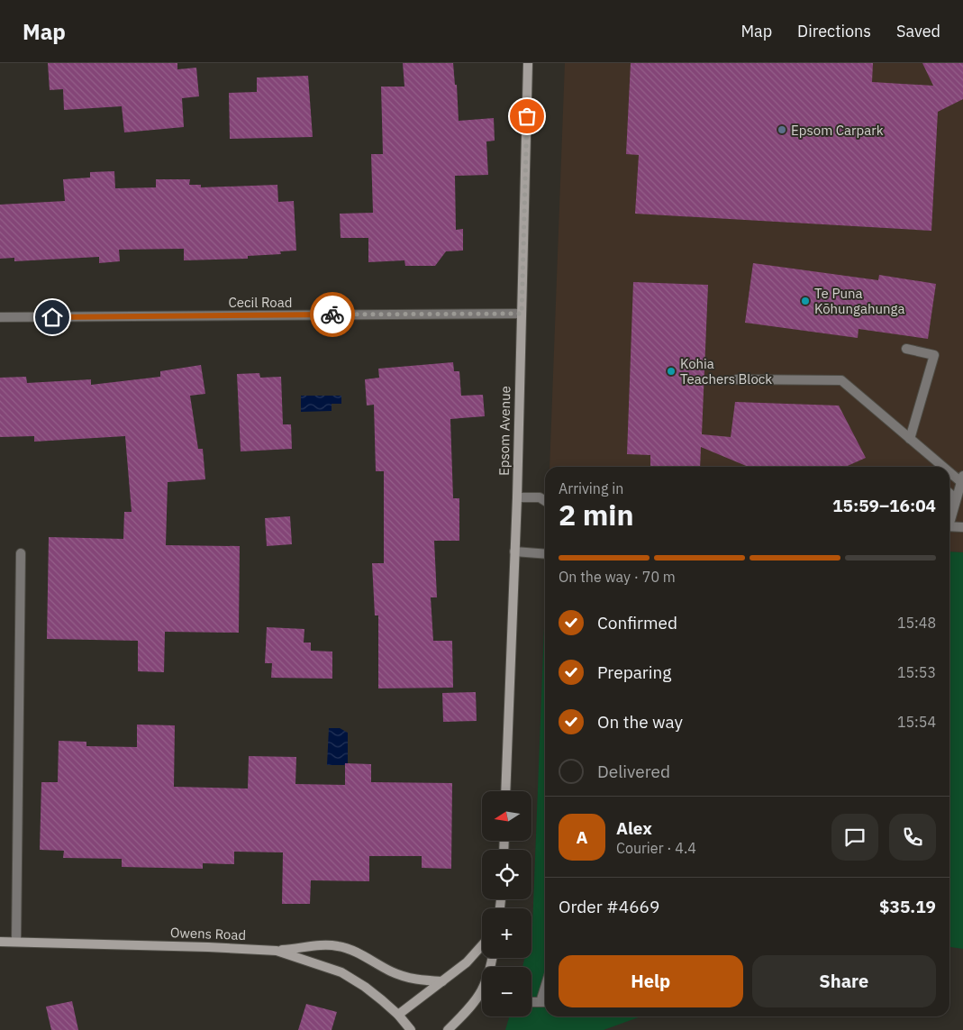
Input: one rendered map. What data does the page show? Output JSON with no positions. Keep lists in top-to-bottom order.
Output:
{
  "streets": {
    "street": ["Cecil Road", "Epsom Avenue", "Owens Road"]
  },
  "crossings": [
    ["Cecil Road", "Epsom Avenue"]
  ],
  "places": ["Epsom Carpark", "Te Puna Kōhungahunga", "Kohia Teachers Block"],
  "north": "left",
  "page": {
    "header": "Map",
    "nav": ["Map", "Directions", "Saved"],
    "heading": ["2 min", "Arriving in", "15:59–16:04"],
    "panel": [
      "Alex",
      "Courier · 4.4",
      "Order #4669",
      "$35.19"
    ],
    "bar": "On the way · 70 m",
    "list": [
      ["Confirmed", "15:48"],
      ["Preparing", "15:53"],
      ["On the way", "15:54"],
      "Delivered"
    ],
    "map_buttons": ["+", "−"],
    "round": "A",
    "buttons": ["Help", "Share"]
  }
}
